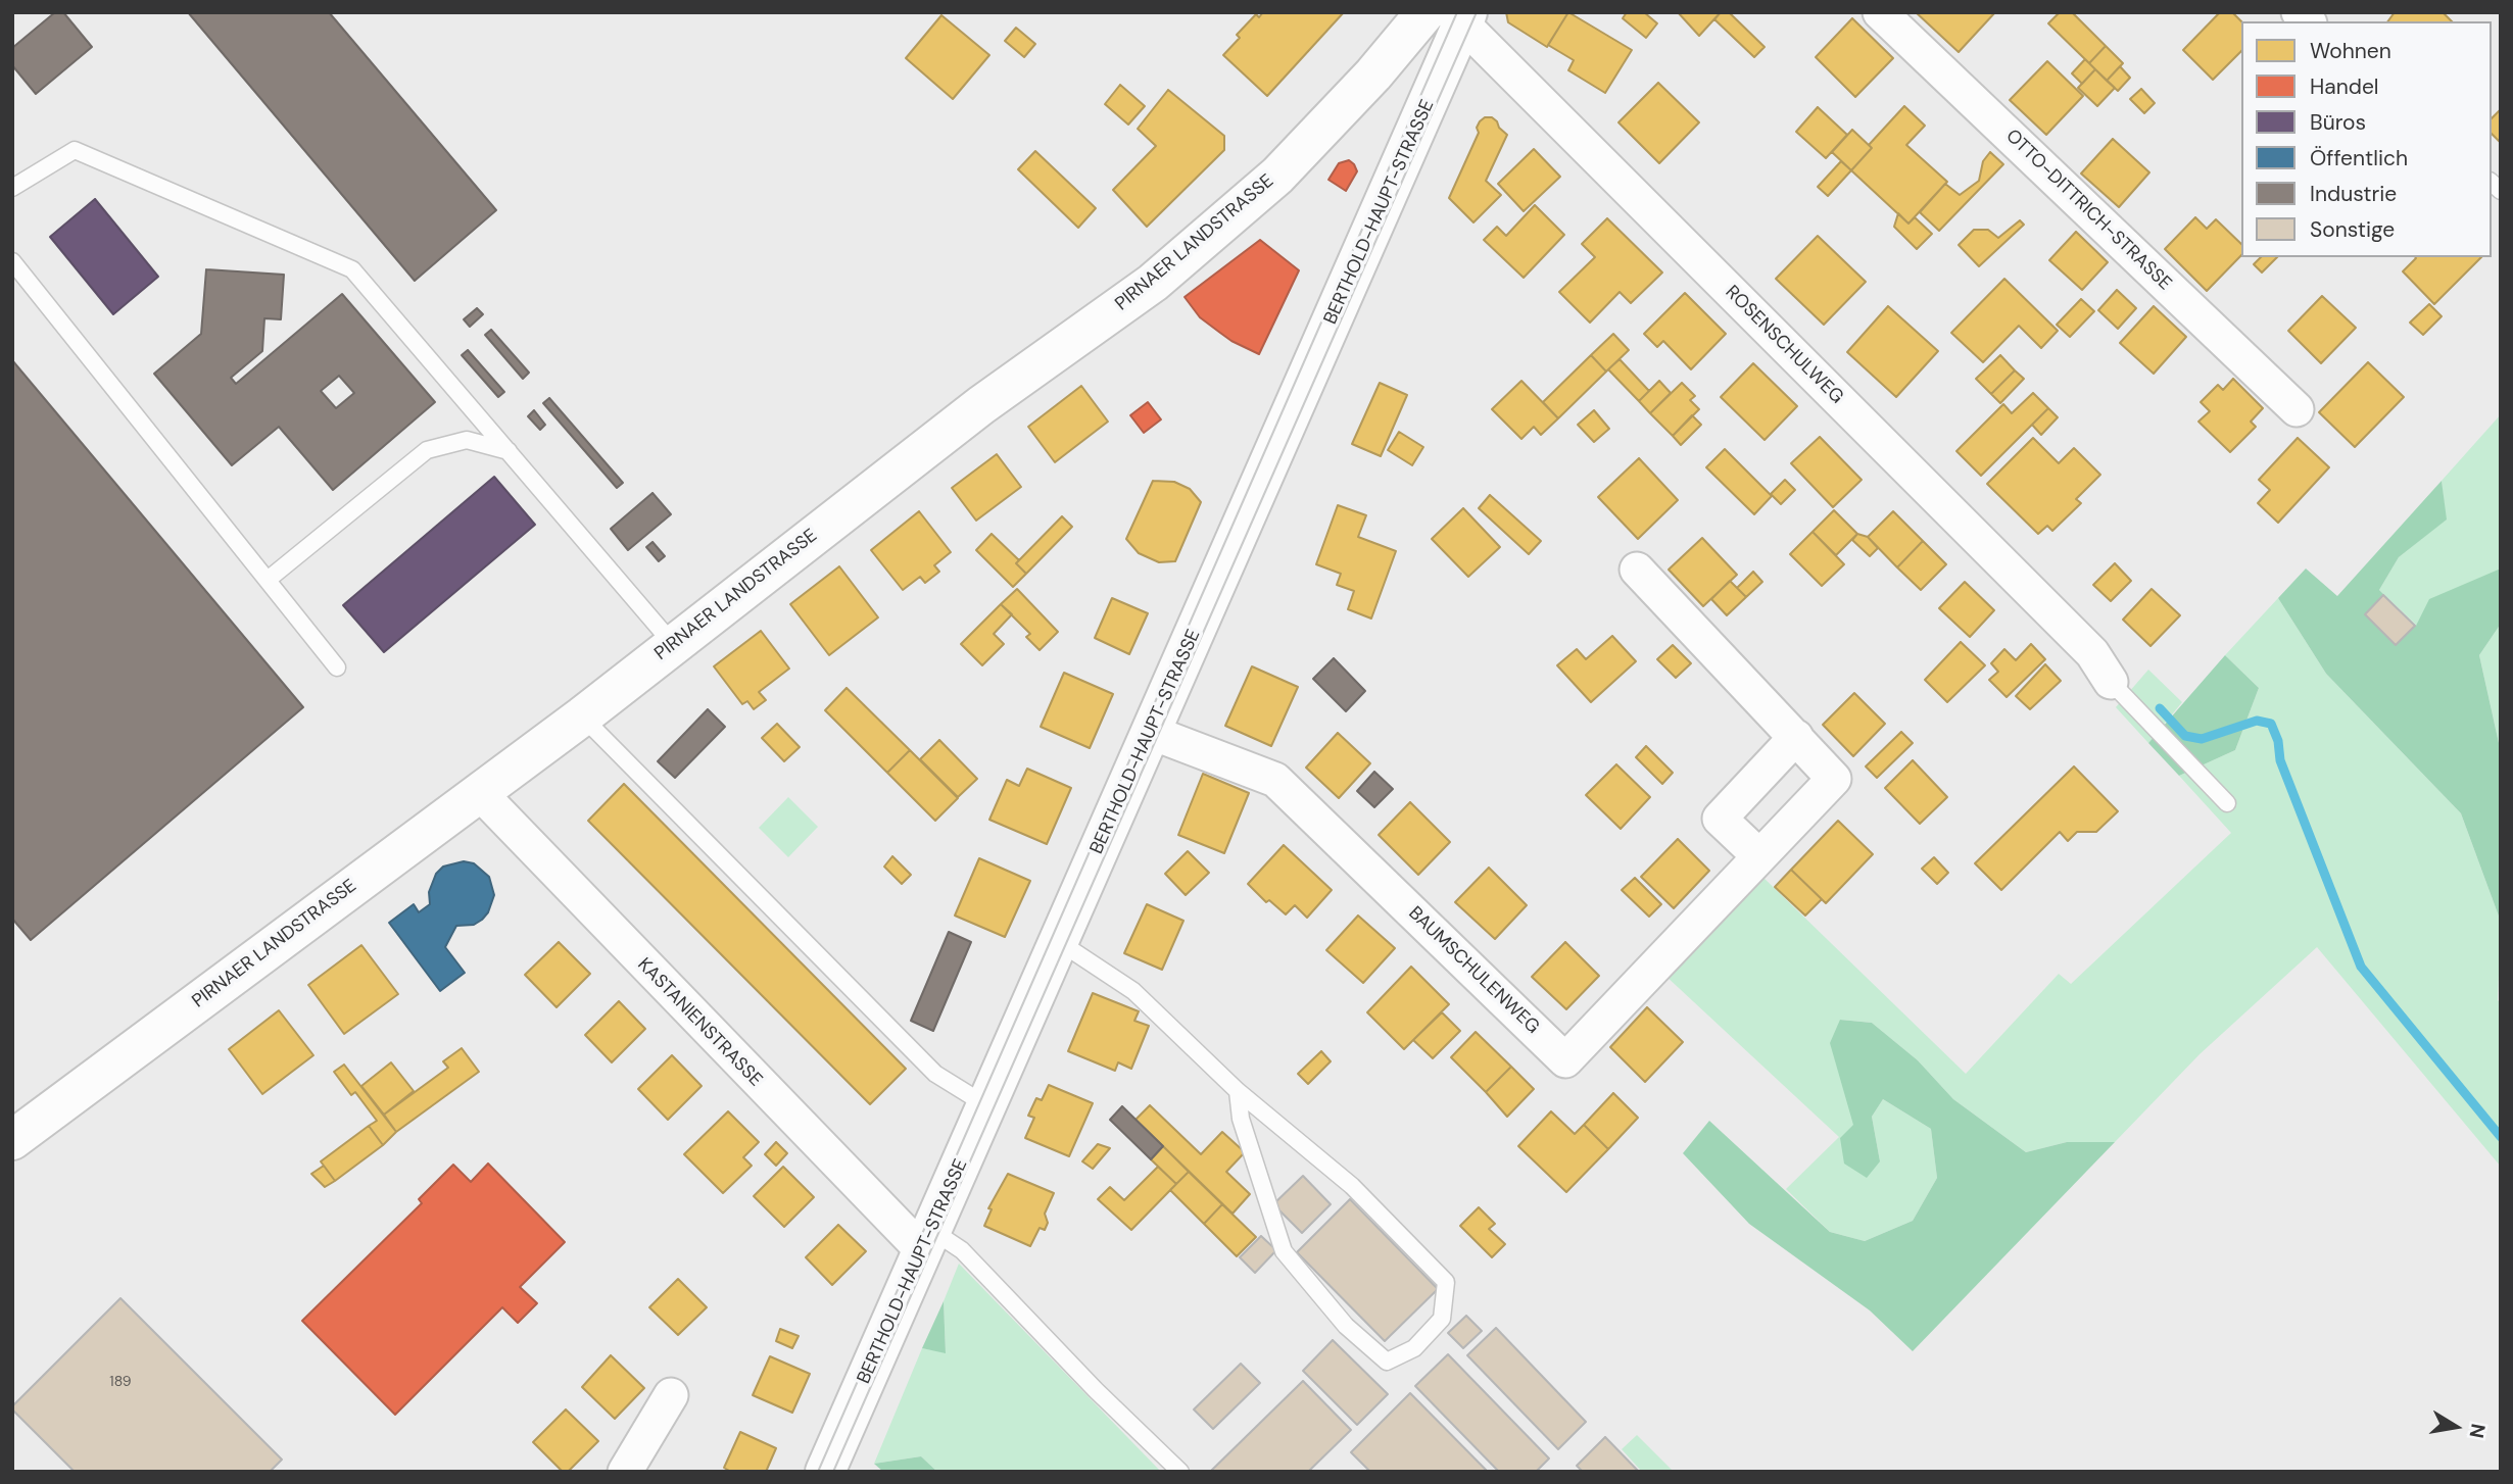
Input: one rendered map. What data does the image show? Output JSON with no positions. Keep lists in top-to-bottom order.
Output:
{
  "streets": {
    "street": [
      "OTTO-DITTRICH-STRASSE",
      "BERTHOLD-HAUPT-STRASSE",
      "PIRNAER LANDSTRASSE",
      "ROSENSCHULWEG",
      "BAUMSCHULENWEG",
      "KASTANIENSTRASSE"
    ]
  },
  "crossings": [
    ["BERTHOLD-HAUPT-STRASSE", "PIRNAER LANDSTRASSE"],
    ["BERTHOLD-HAUPT-STRASSE", "ROSENSCHULWEG"],
    ["BERTHOLD-HAUPT-STRASSE", "BAUMSCHULENWEG"],
    ["BERTHOLD-HAUPT-STRASSE", "KASTANIENSTRASSE"],
    ["PIRNAER LANDSTRASSE", "ROSENSCHULWEG"],
    ["PIRNAER LANDSTRASSE", "KASTANIENSTRASSE"]
  ],
  "house_numbers": ["189"],
  "legend": [
    "Wohnen",
    "Handel",
    "Büros",
    "Öffentlich",
    "Industrie",
    "Sonstige"
  ],
  "north": "right"
}
